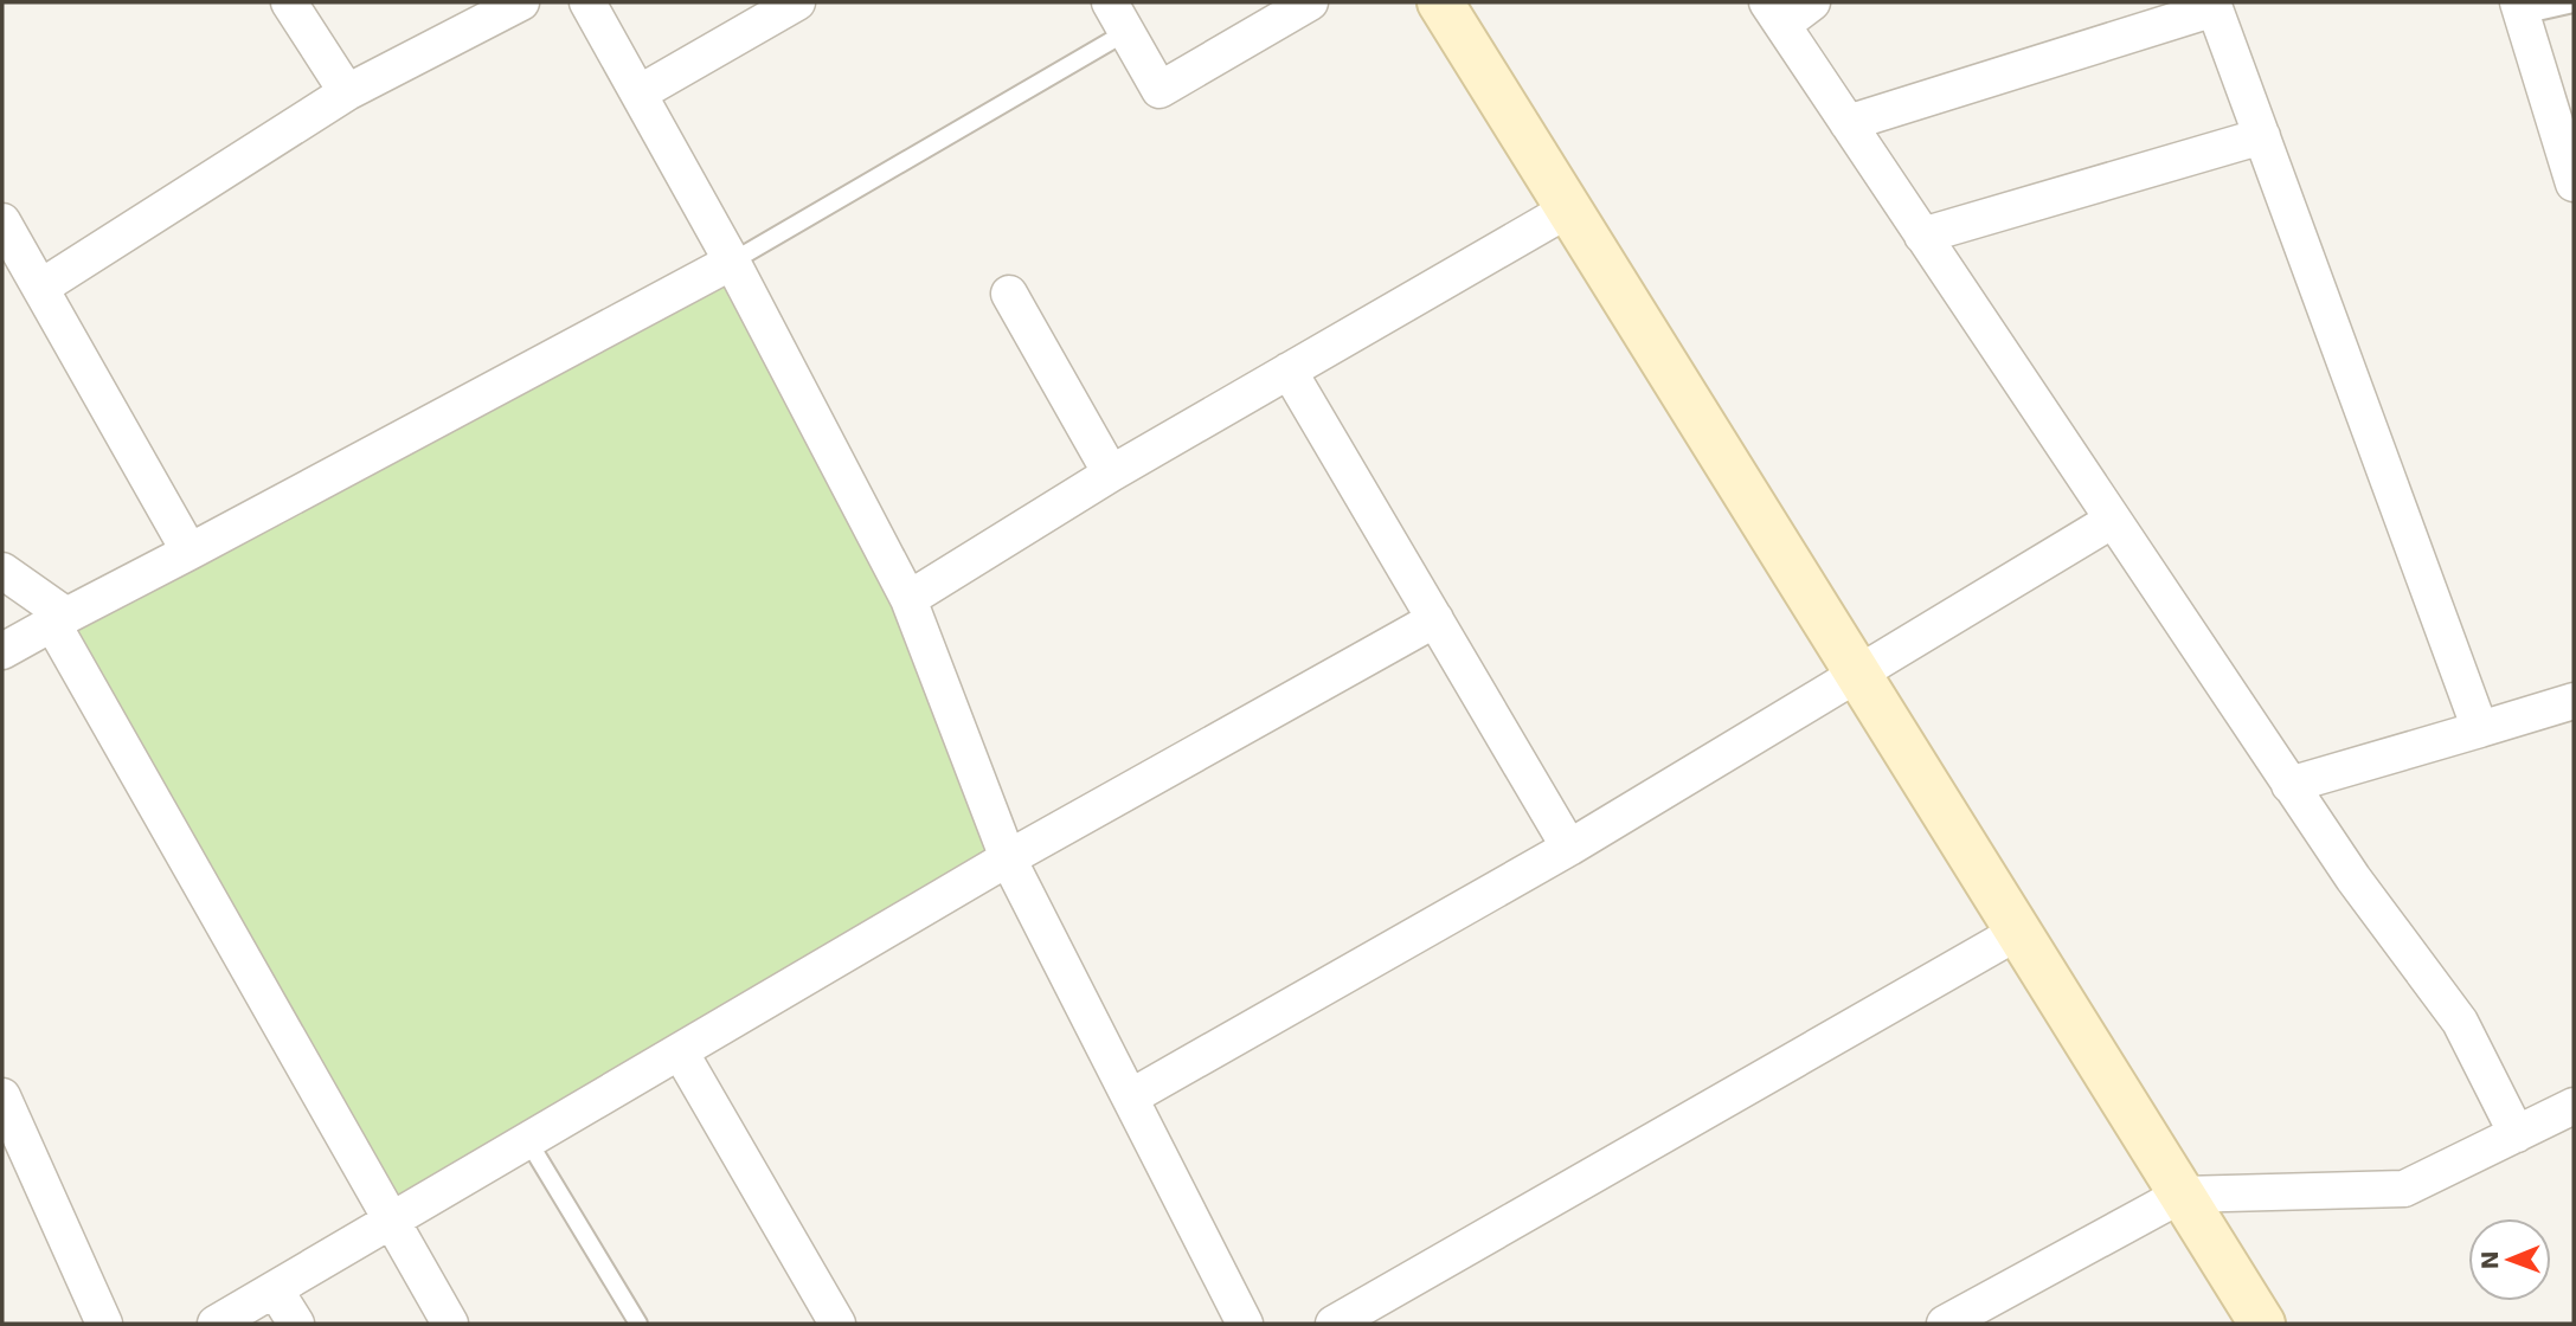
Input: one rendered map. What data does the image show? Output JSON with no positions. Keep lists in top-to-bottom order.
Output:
{
  "north": "left"
}
